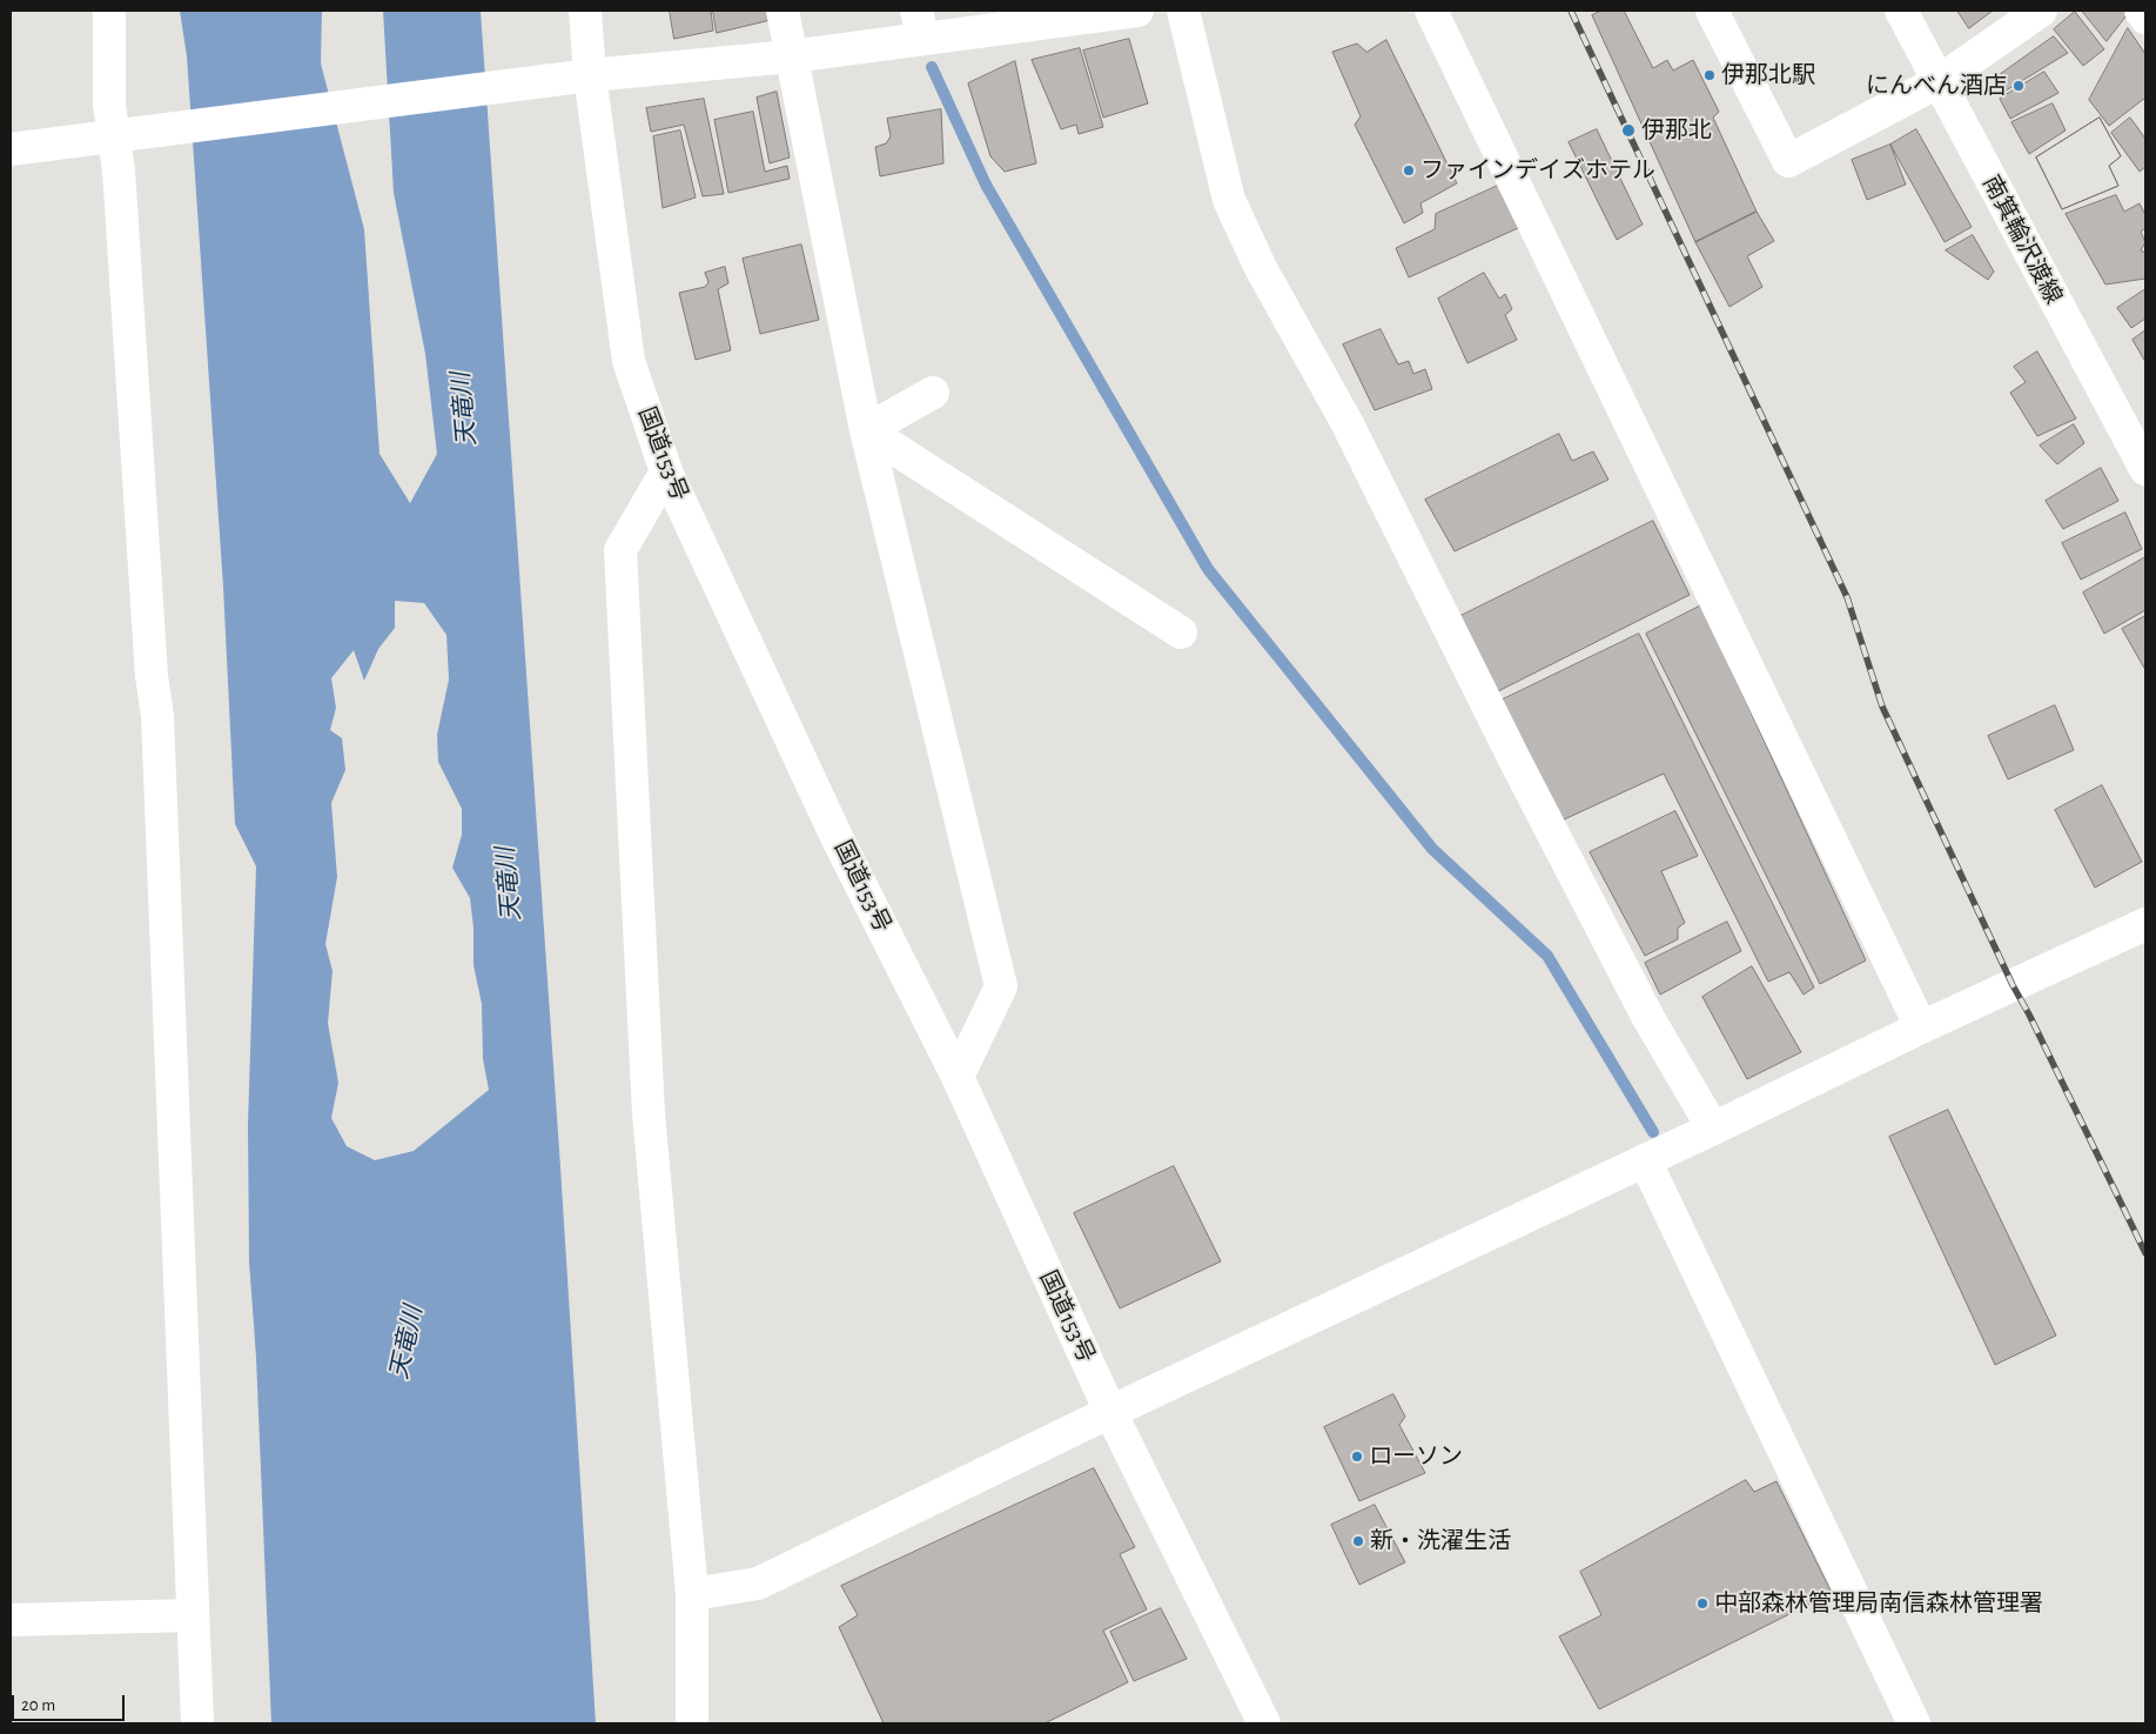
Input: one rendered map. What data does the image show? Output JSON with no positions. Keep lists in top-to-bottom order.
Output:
{
  "streets": {
    "main road": ["南箕輪沢渡線", "国道153号"]
  },
  "water": ["天竜川"],
  "places": [
    "伊那北駅",
    "にんべん酒店",
    "伊那北",
    "ファインデイズホテル",
    "ローソン",
    "新・洗濯生活",
    "中部森林管理局南信森林管理署"
  ],
  "scale_bar": "20 m"
}
